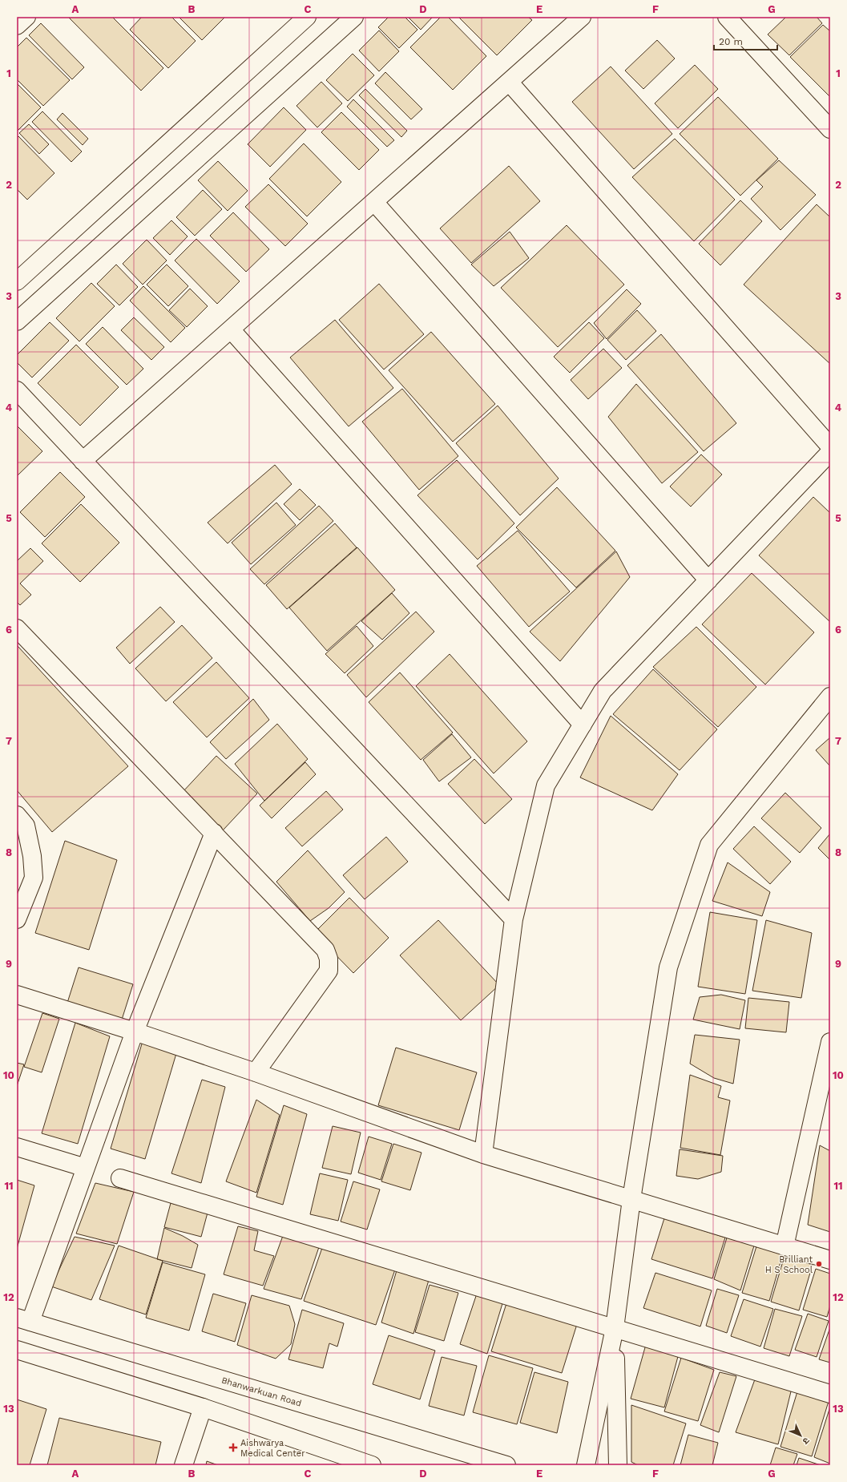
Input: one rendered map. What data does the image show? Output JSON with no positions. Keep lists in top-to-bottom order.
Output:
{
  "streets": {
    "street": ["Bhanwarkuan Road"]
  },
  "places": {
    "other": ["Brilliant H S School"],
    "health": ["Aishwarya Medical Center"]
  },
  "scale_bar": "20 m",
  "north": "bottom right",
  "grid": {
    "columns": [
      "A",
      "B",
      "C",
      "D",
      "E",
      "F",
      "G"
    ],
    "rows": [
      "1",
      "2",
      "3",
      "4",
      "5",
      "6",
      "7",
      "8",
      "9",
      "10",
      "11",
      "12",
      "13"
    ]
  }
}
